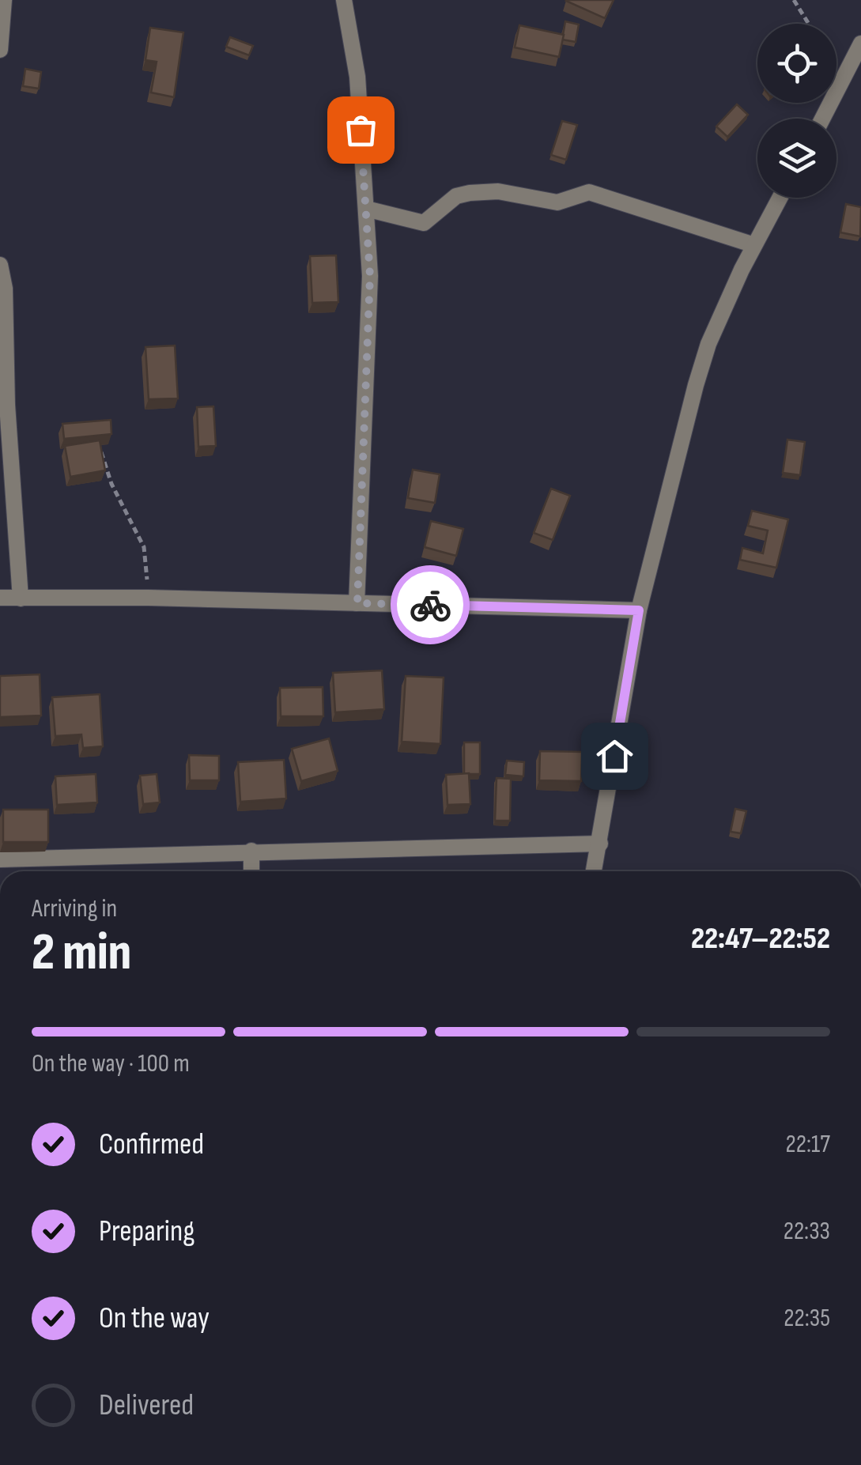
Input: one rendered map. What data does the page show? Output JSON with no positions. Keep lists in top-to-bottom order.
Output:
{
  "page": {
    "heading": ["2 min", "Arriving in", "22:47–22:52"],
    "bar": "On the way · 100 m",
    "list": [
      ["Confirmed", "22:17"],
      ["Preparing", "22:33"],
      ["On the way", "22:35"],
      "Delivered"
    ]
  }
}
